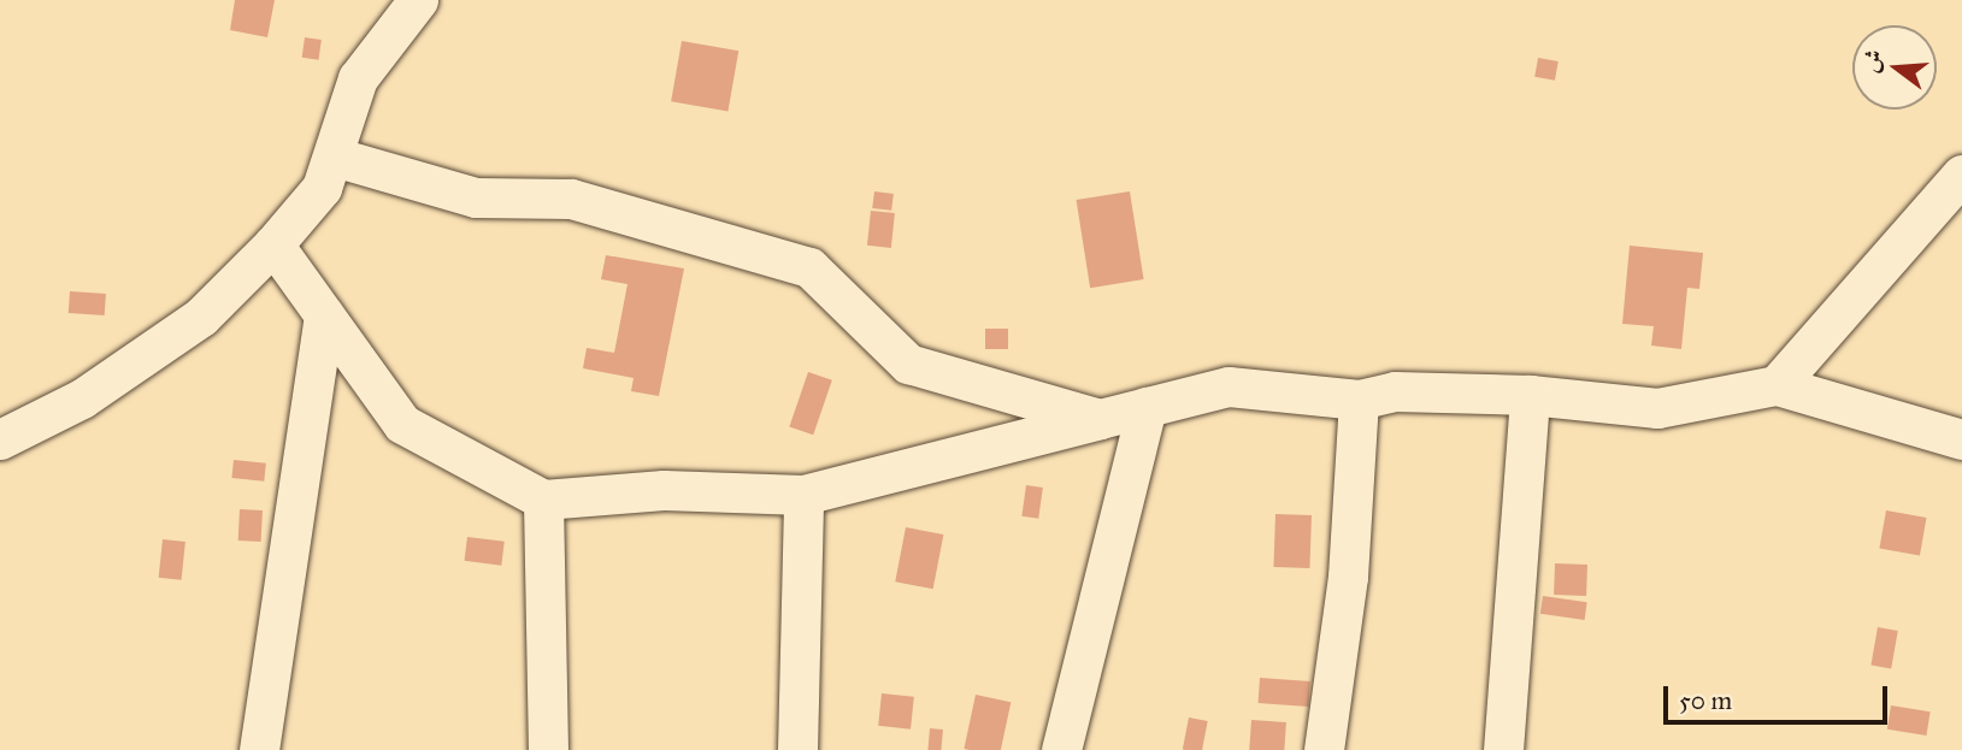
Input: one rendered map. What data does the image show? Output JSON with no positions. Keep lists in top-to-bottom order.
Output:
{
  "scale_bar": "50 m",
  "north": "left"
}
